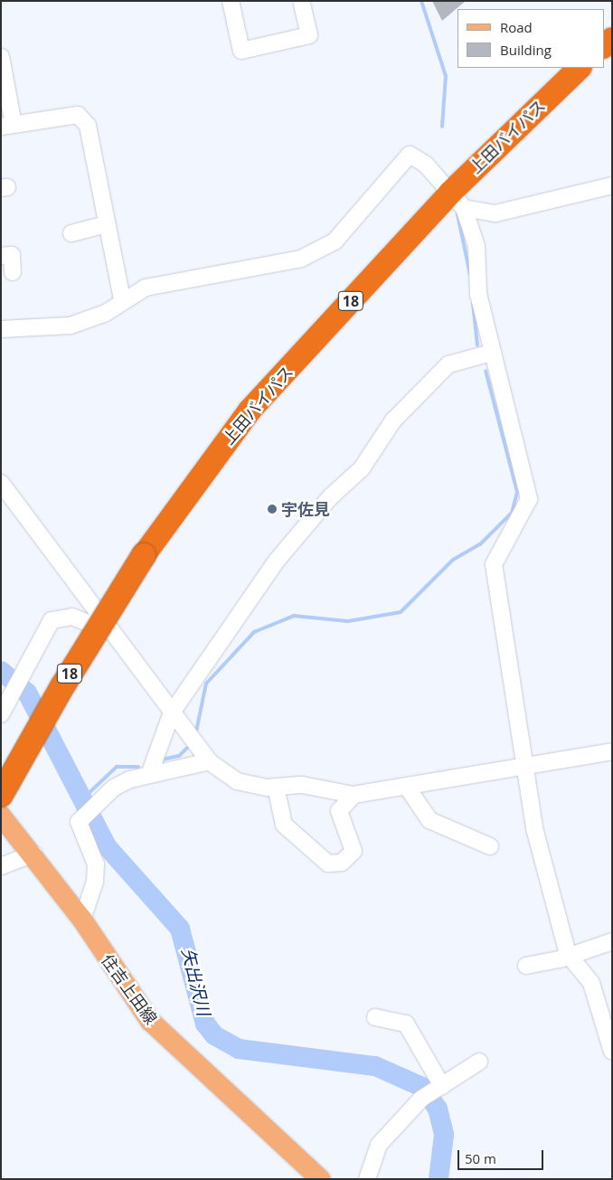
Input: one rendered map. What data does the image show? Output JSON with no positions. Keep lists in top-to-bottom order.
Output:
{
  "streets": {
    "highway": ["上田バイパス", "18"],
    "main road": ["住吉上田線"]
  },
  "water": ["矢出沢川"],
  "places": ["宇佐見"],
  "legend": ["Road", "Building"],
  "scale_bar": "50 m"
}
